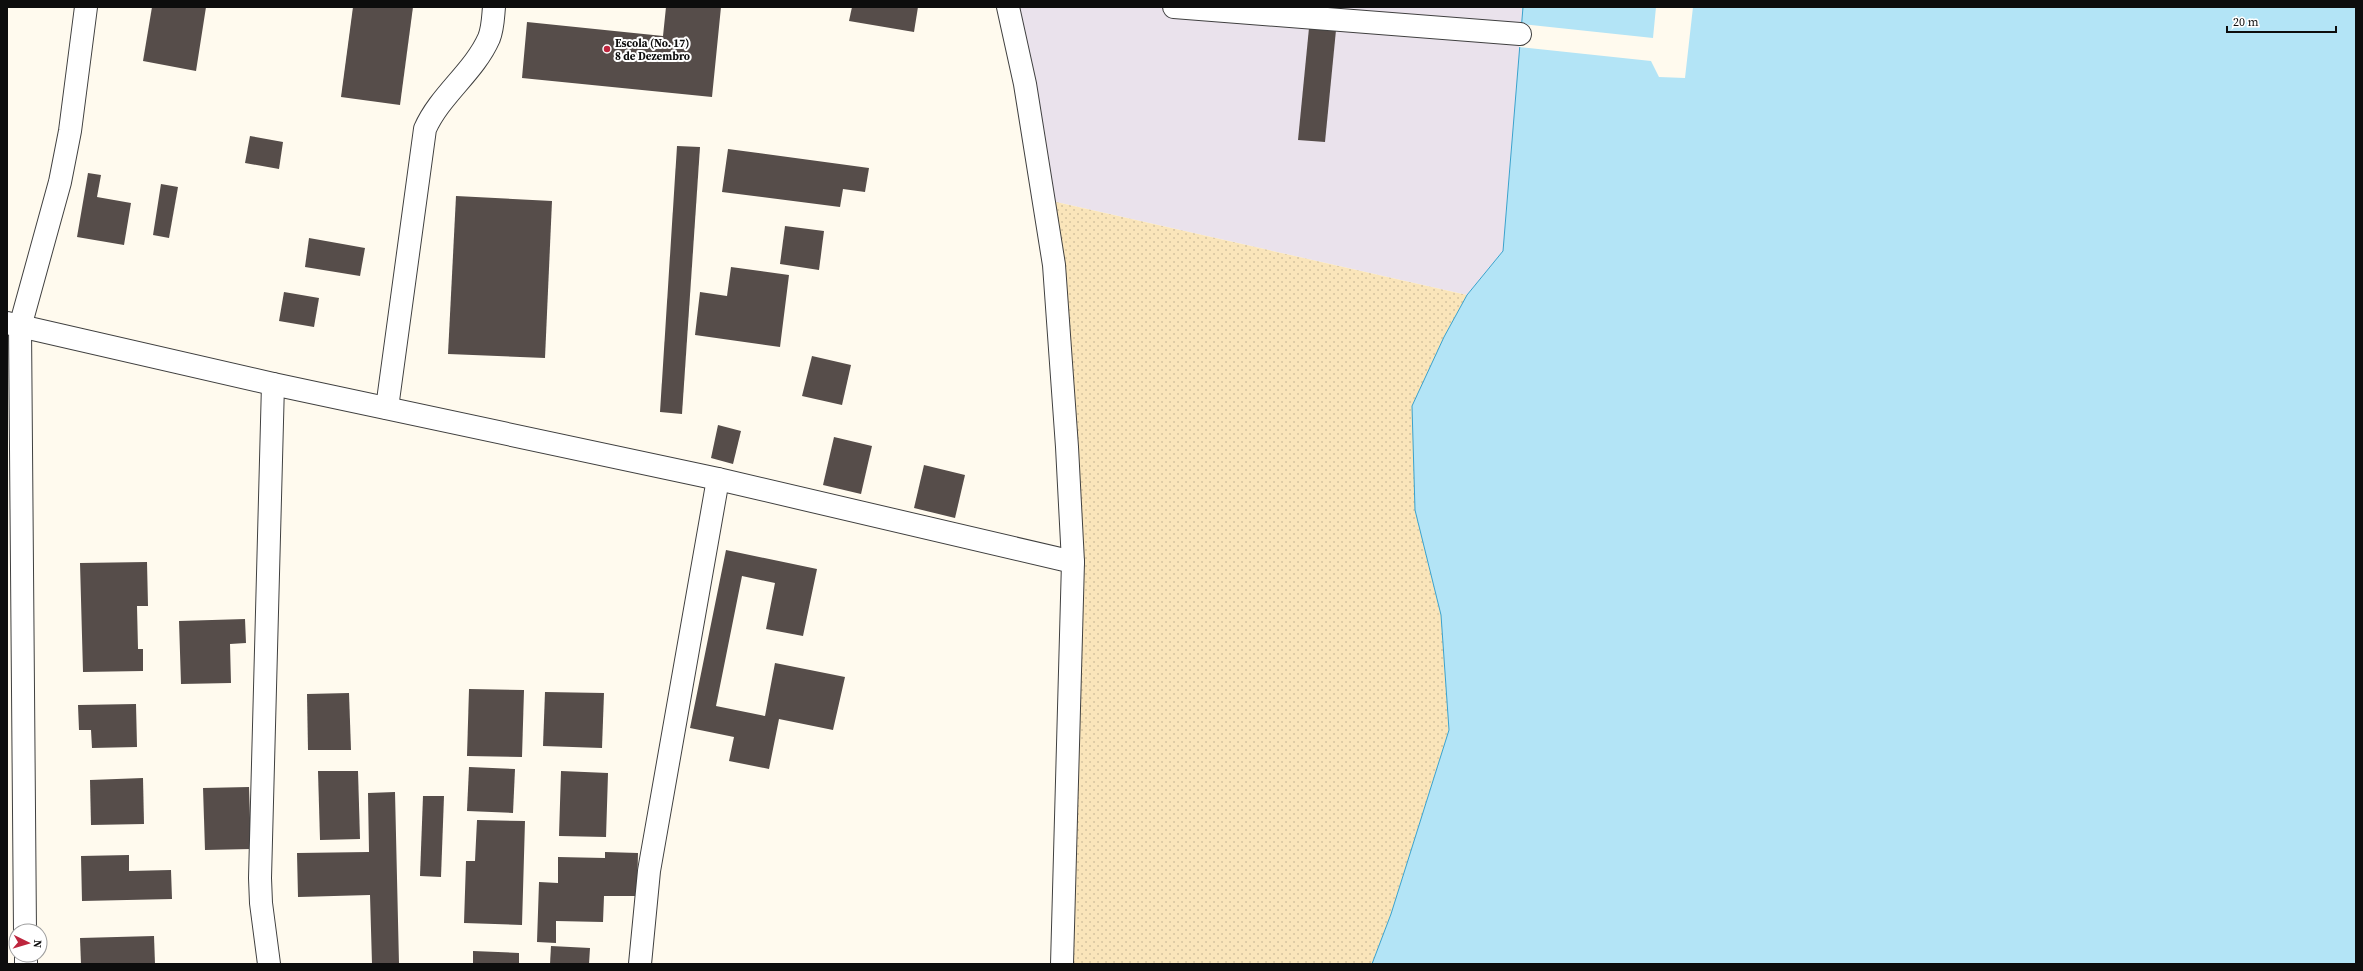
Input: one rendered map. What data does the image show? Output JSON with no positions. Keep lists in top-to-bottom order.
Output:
{
  "places": ["Escola (No. 17) 8 de Dezembro"],
  "scale_bar": "20 m",
  "north": "right"
}
